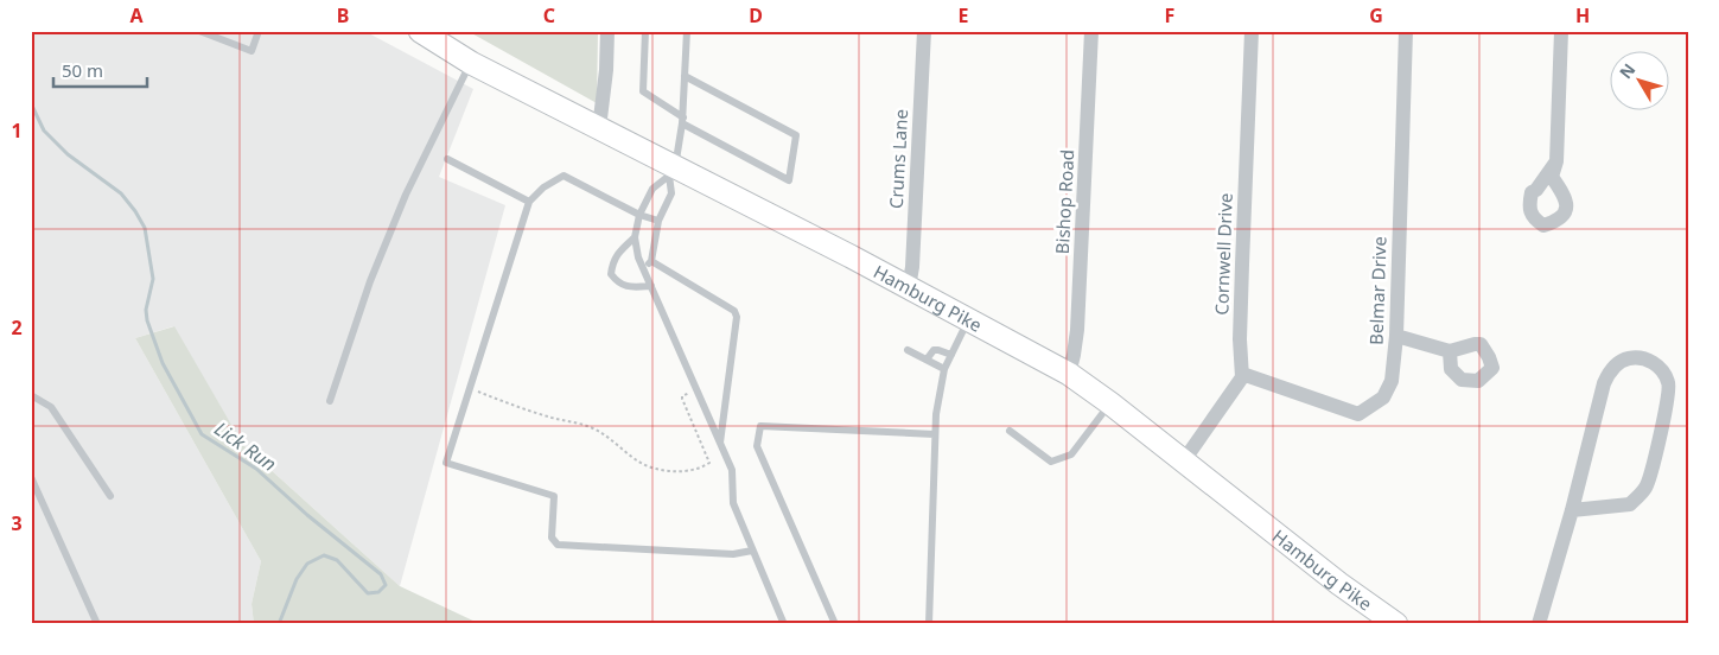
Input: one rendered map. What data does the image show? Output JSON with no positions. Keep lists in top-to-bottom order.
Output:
{
  "streets": {
    "main road": ["Hamburg Pike"],
    "street": [
      "Crums Lane",
      "Bishop Road",
      "Cornwell Drive",
      "Belmar Drive"
    ]
  },
  "crossings": [
    ["Crums Lane", "Hamburg Pike"],
    ["Bishop Road", "Hamburg Pike"],
    ["Cornwell Drive", "Belmar Drive"]
  ],
  "water": ["Lick Run"],
  "scale_bar": "50 m",
  "north": "top left",
  "grid": {
    "columns": [
      "A",
      "B",
      "C",
      "D",
      "E",
      "F",
      "G",
      "H"
    ],
    "rows": ["1", "2", "3"]
  }
}
